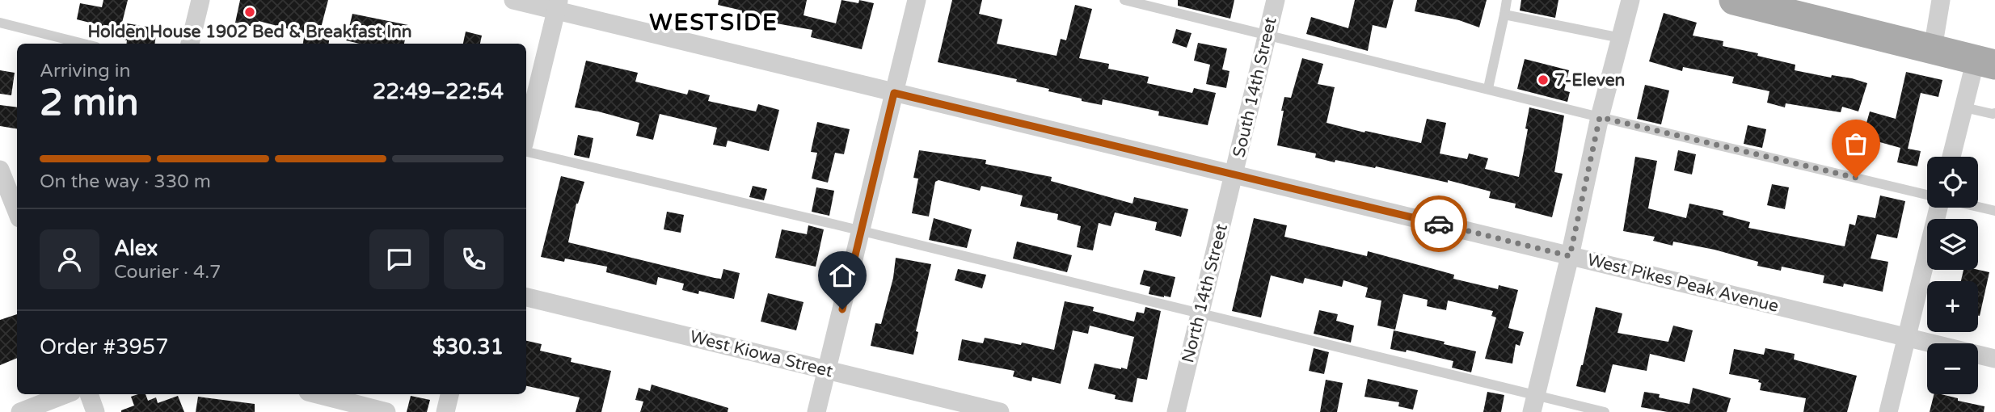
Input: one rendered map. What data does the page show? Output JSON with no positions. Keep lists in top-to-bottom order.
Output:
{
  "streets": {
    "street": [
      "South 14th Street",
      "West Pikes Peak Avenue",
      "North 14th Street",
      "West Kiowa Street"
    ]
  },
  "crossings": [
    ["South 14th Street", "West Pikes Peak Avenue"],
    ["South 14th Street", "North 14th Street"],
    ["West Pikes Peak Avenue", "North 14th Street"]
  ],
  "districts": ["WESTSIDE"],
  "places": ["Holden House 1902 Bed & Breakfast Inn", "7-Eleven"],
  "page": {
    "heading": ["2 min", "Arriving in", "22:49–22:54"],
    "panel": [
      "Alex",
      "Courier · 4.7",
      "Order #3957",
      "$30.31"
    ],
    "bar": "On the way · 330 m",
    "map_buttons": ["+", "−"]
  }
}
